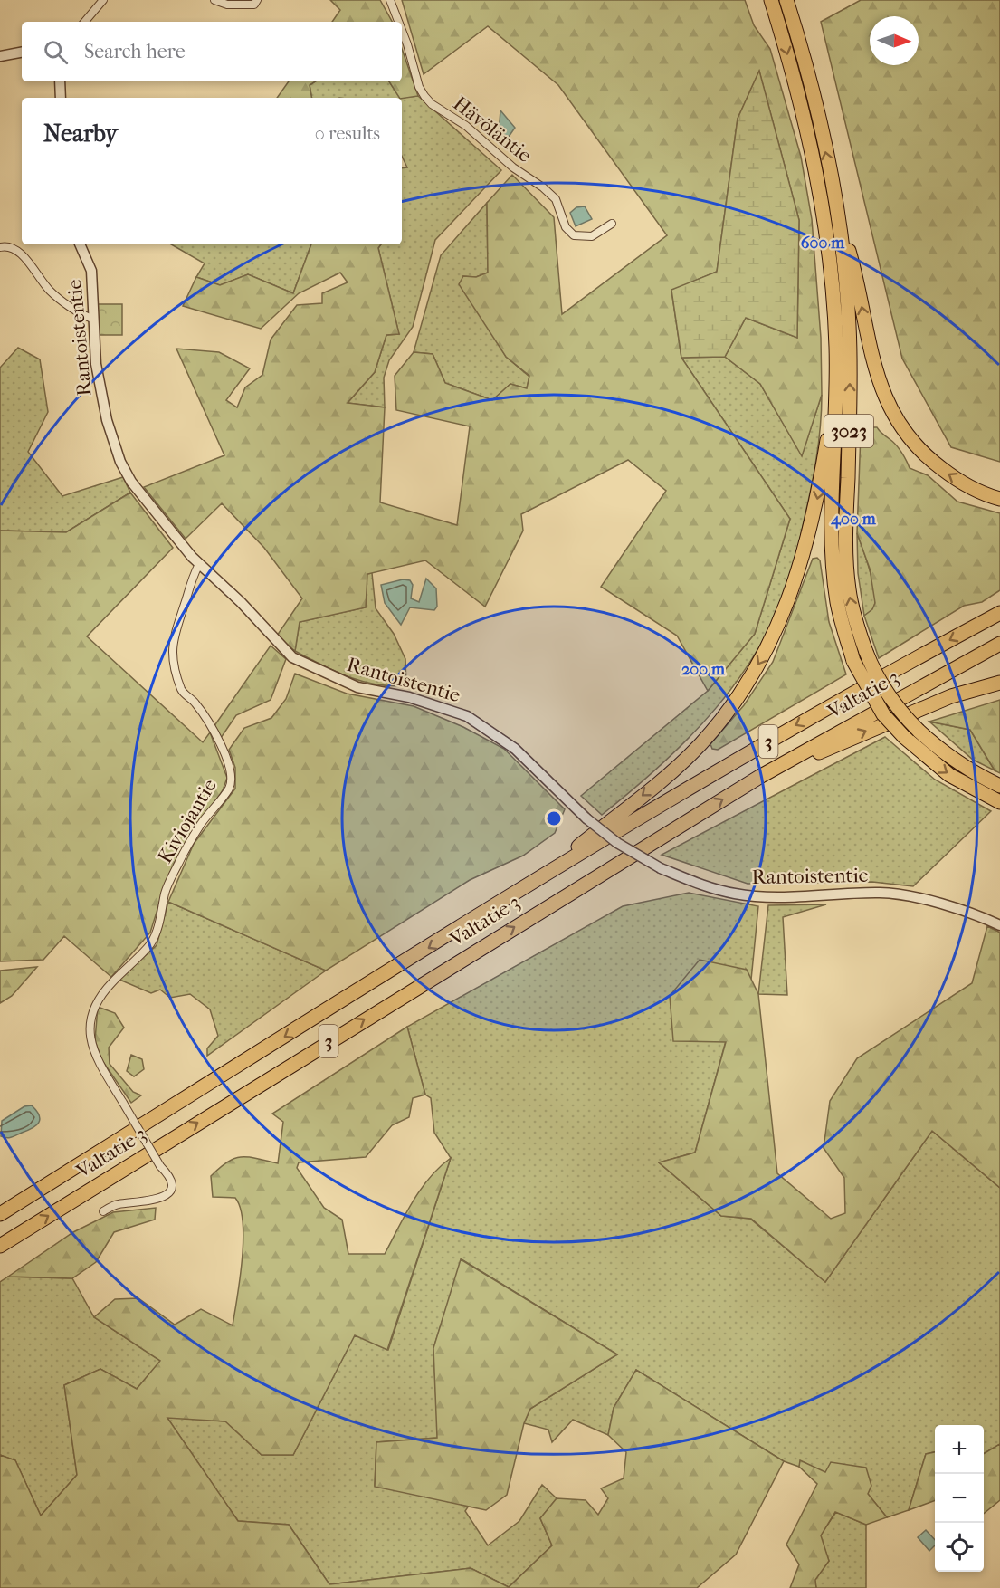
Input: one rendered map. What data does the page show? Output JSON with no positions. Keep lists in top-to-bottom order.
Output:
{
  "streets": {
    "highway": ["3023", "Valtatie 3", "3"],
    "street": ["Hävöläntie", "Rantoistentie", "Kiviojantie"]
  },
  "crossings": [
    ["Rantoistentie", "Kiviojantie"]
  ],
  "north": "right",
  "page": {
    "search": "Search here",
    "heading": ["Nearby", "0 results"],
    "map_buttons": ["+", "−"]
  },
  "rings": ["600 m", "400 m", "200 m"]
}
